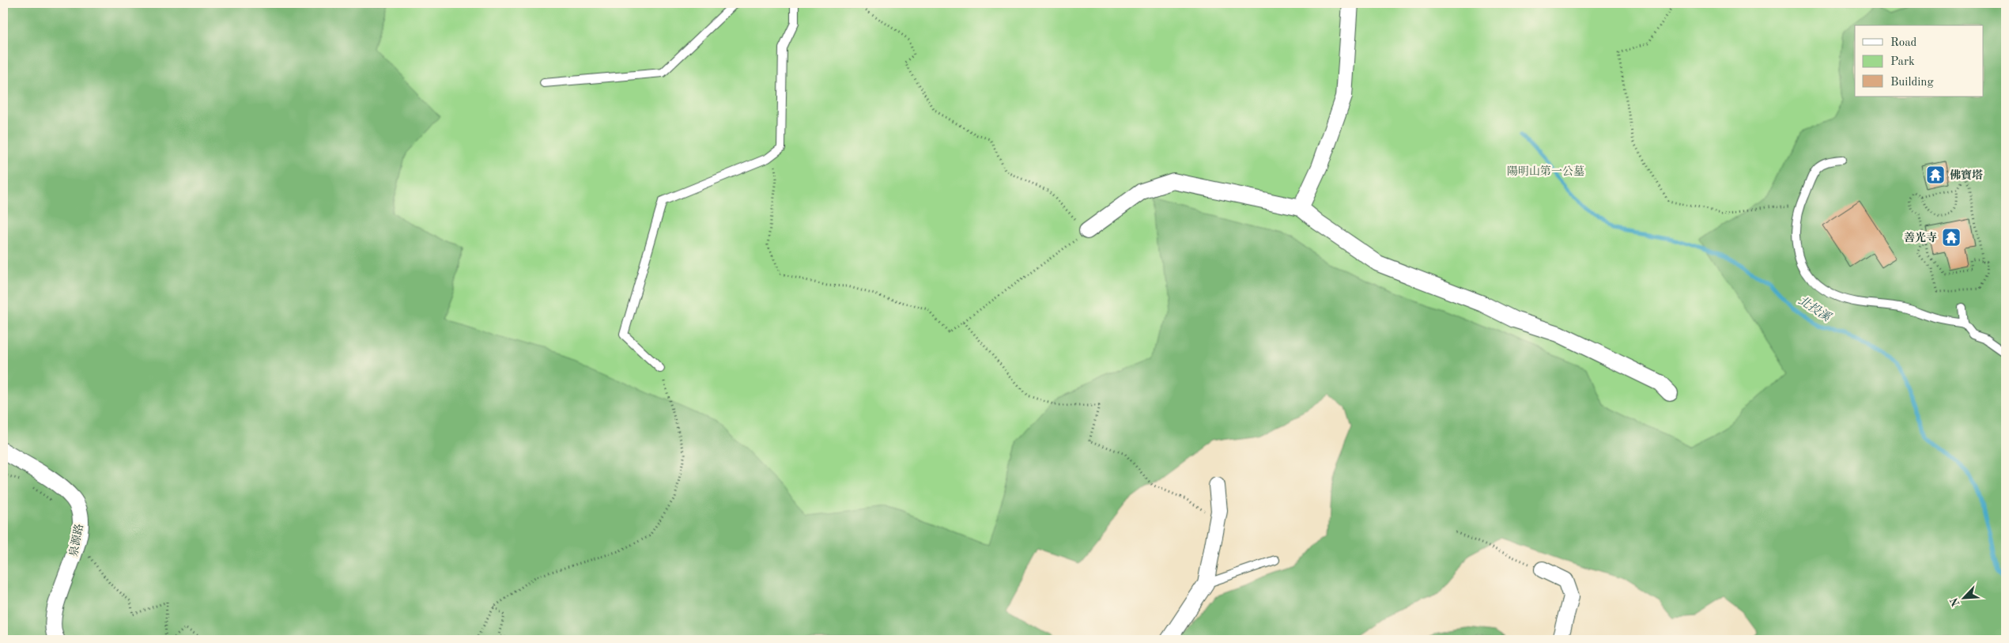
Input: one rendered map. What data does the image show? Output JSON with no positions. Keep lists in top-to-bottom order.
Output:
{
  "streets": {
    "street": ["泉源路"]
  },
  "water": ["北投溪"],
  "parks": ["陽明山第一公墓"],
  "places": {
    "temple": ["佛寶塔", "善光寺"]
  },
  "legend": ["Road", "Park", "Building"],
  "north": "bottom left"
}
